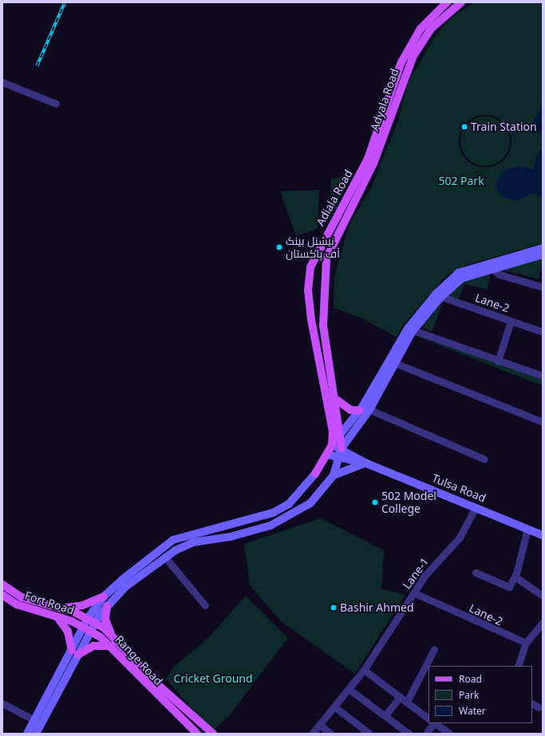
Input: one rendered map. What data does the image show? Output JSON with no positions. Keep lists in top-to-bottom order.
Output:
{
  "streets": {
    "main road": [
      "Adyala Road",
      "Adiala Road",
      "Tulsa Road",
      "Fort Road",
      "Range Road"
    ],
    "street": ["Lane-2", "Lane-1"]
  },
  "crossings": [
    ["Adyala Road", "Adiala Road"],
    ["Adiala Road", "Tulsa Road"],
    ["Lane-2", "Lane-1"],
    ["Tulsa Road", "Lane-1"],
    ["Fort Road", "Range Road"]
  ],
  "parks": ["502 Park", "Cricket Ground"],
  "places": [
    "Train Station",
    "نیشنل بینک آف پاکستان",
    "502 Model College",
    "Bashir Ahmed"
  ],
  "legend": ["Road", "Park", "Water"]
}
